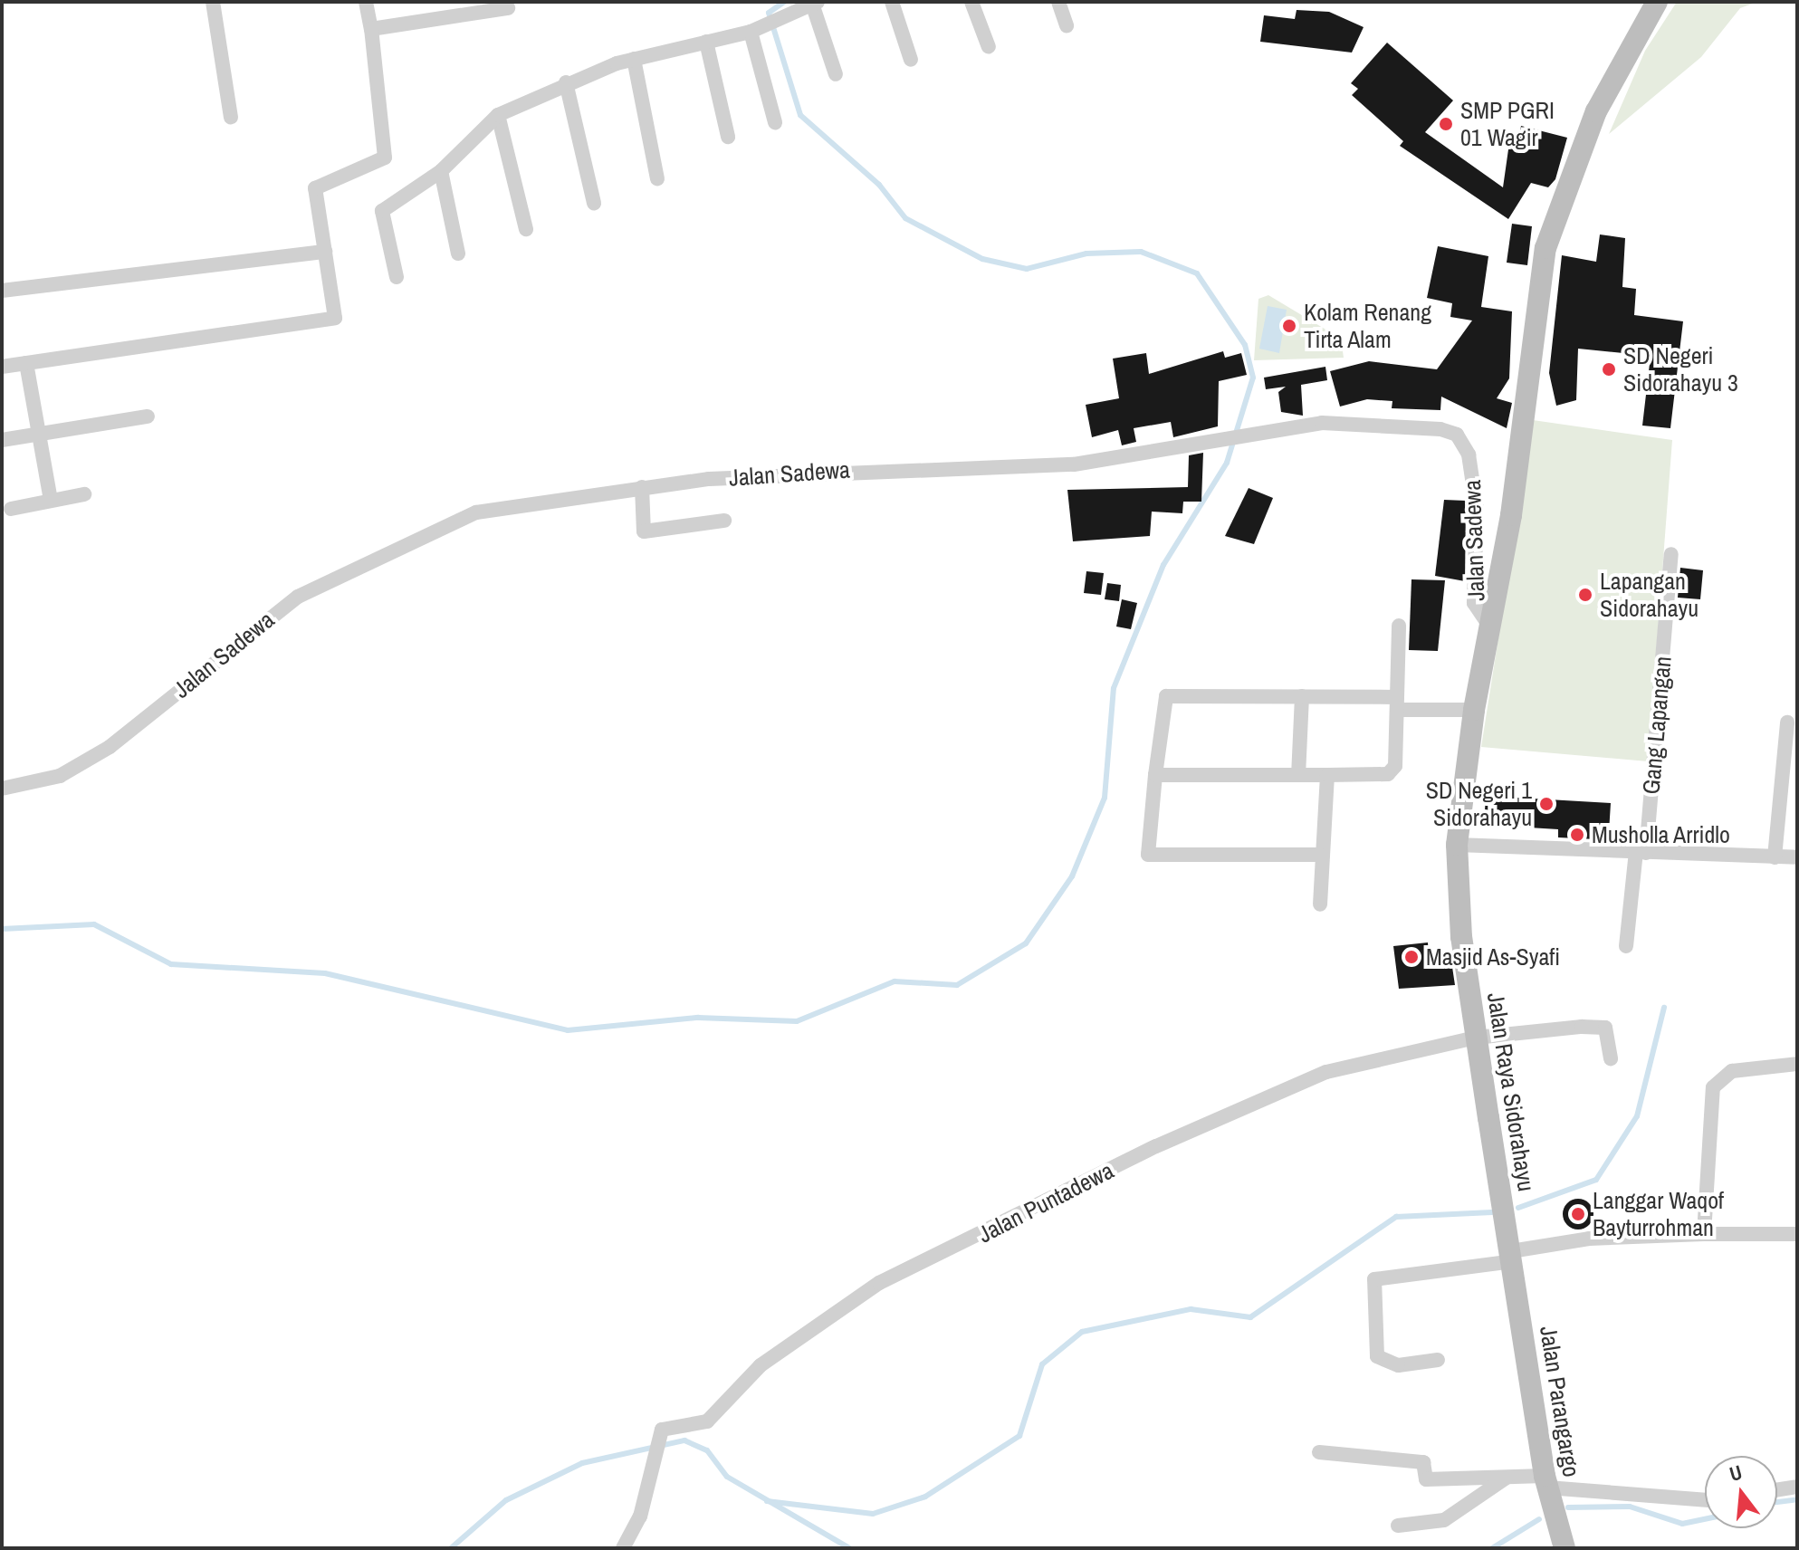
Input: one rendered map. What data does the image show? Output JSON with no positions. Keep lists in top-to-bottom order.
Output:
{
  "streets": {
    "main road": ["Jalan Raya Sidorahayu", "Jalan Parangargo"],
    "street": ["Jalan Sadewa", "Gang Lapangan", "Jalan Puntadewa"]
  },
  "crossings": [
    ["Jalan Sadewa", "Jalan Raya Sidorahayu"],
    ["Jalan Raya Sidorahayu", "Jalan Puntadewa"],
    ["Jalan Raya Sidorahayu", "Jalan Parangargo"]
  ],
  "places": [
    "SMP PGRI 01 Wagir",
    "Kolam Renang Tirta Alam",
    "SD Negeri Sidorahayu 3",
    "Lapangan Sidorahayu",
    "SD Negeri 1 Sidorahayu",
    "Musholla Arridlo",
    "Masjid As-Syafi",
    "Langgar Waqof Bayturrohman"
  ],
  "north": "top"
}
